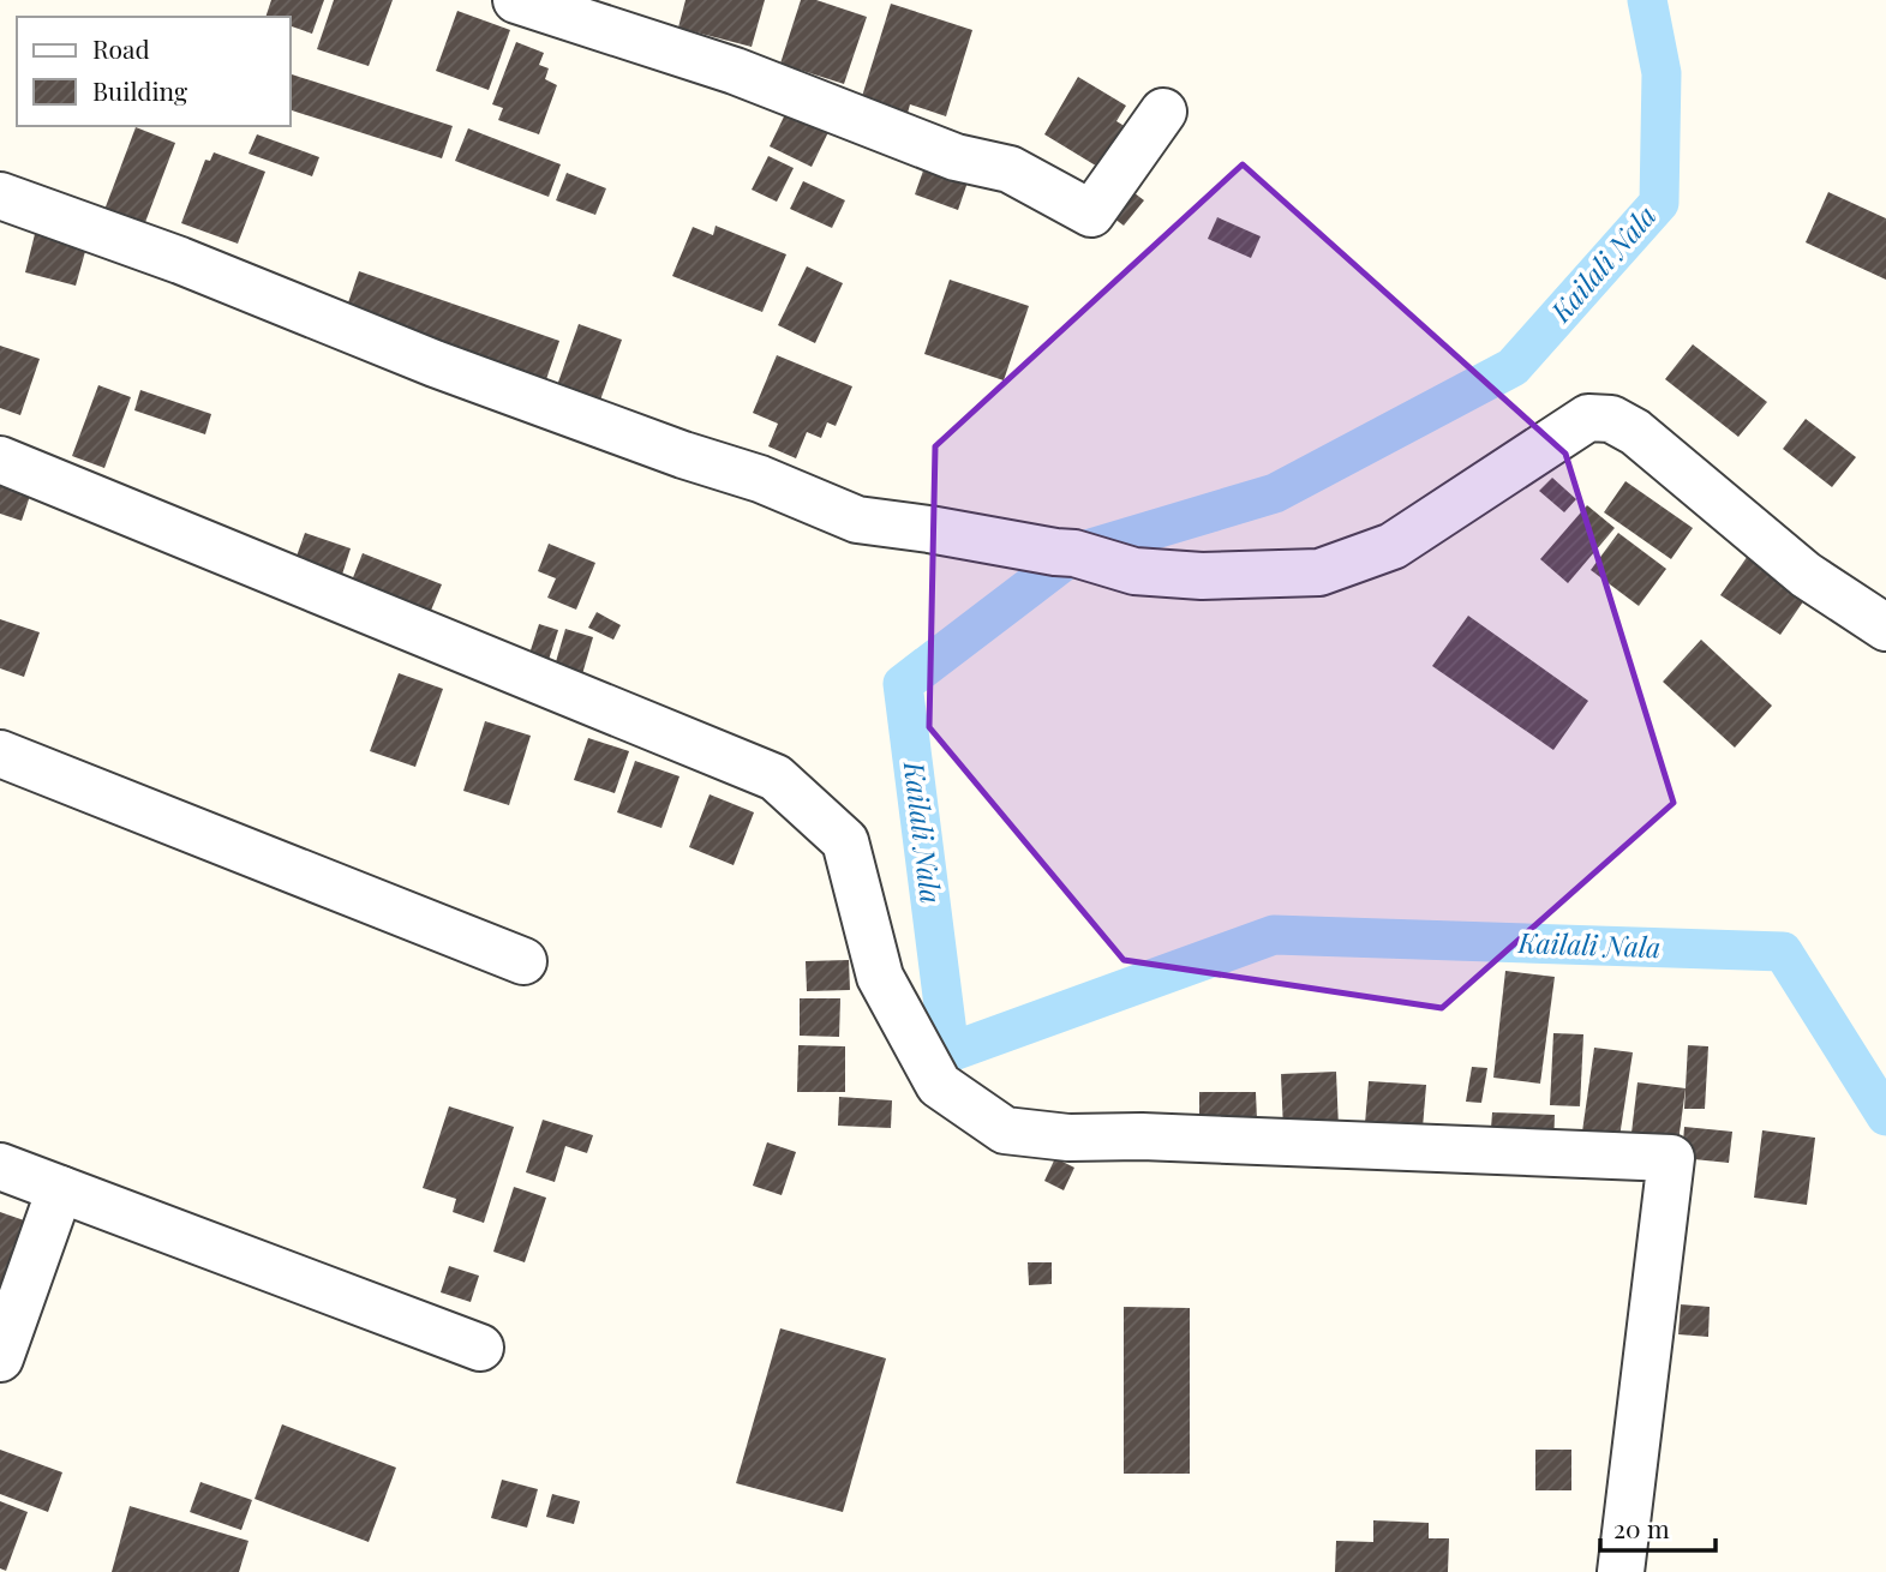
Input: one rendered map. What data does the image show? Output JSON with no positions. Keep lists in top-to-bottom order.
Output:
{
  "water": ["Kailali Nala"],
  "legend": ["Road", "Building"],
  "scale_bar": "20 m"
}
